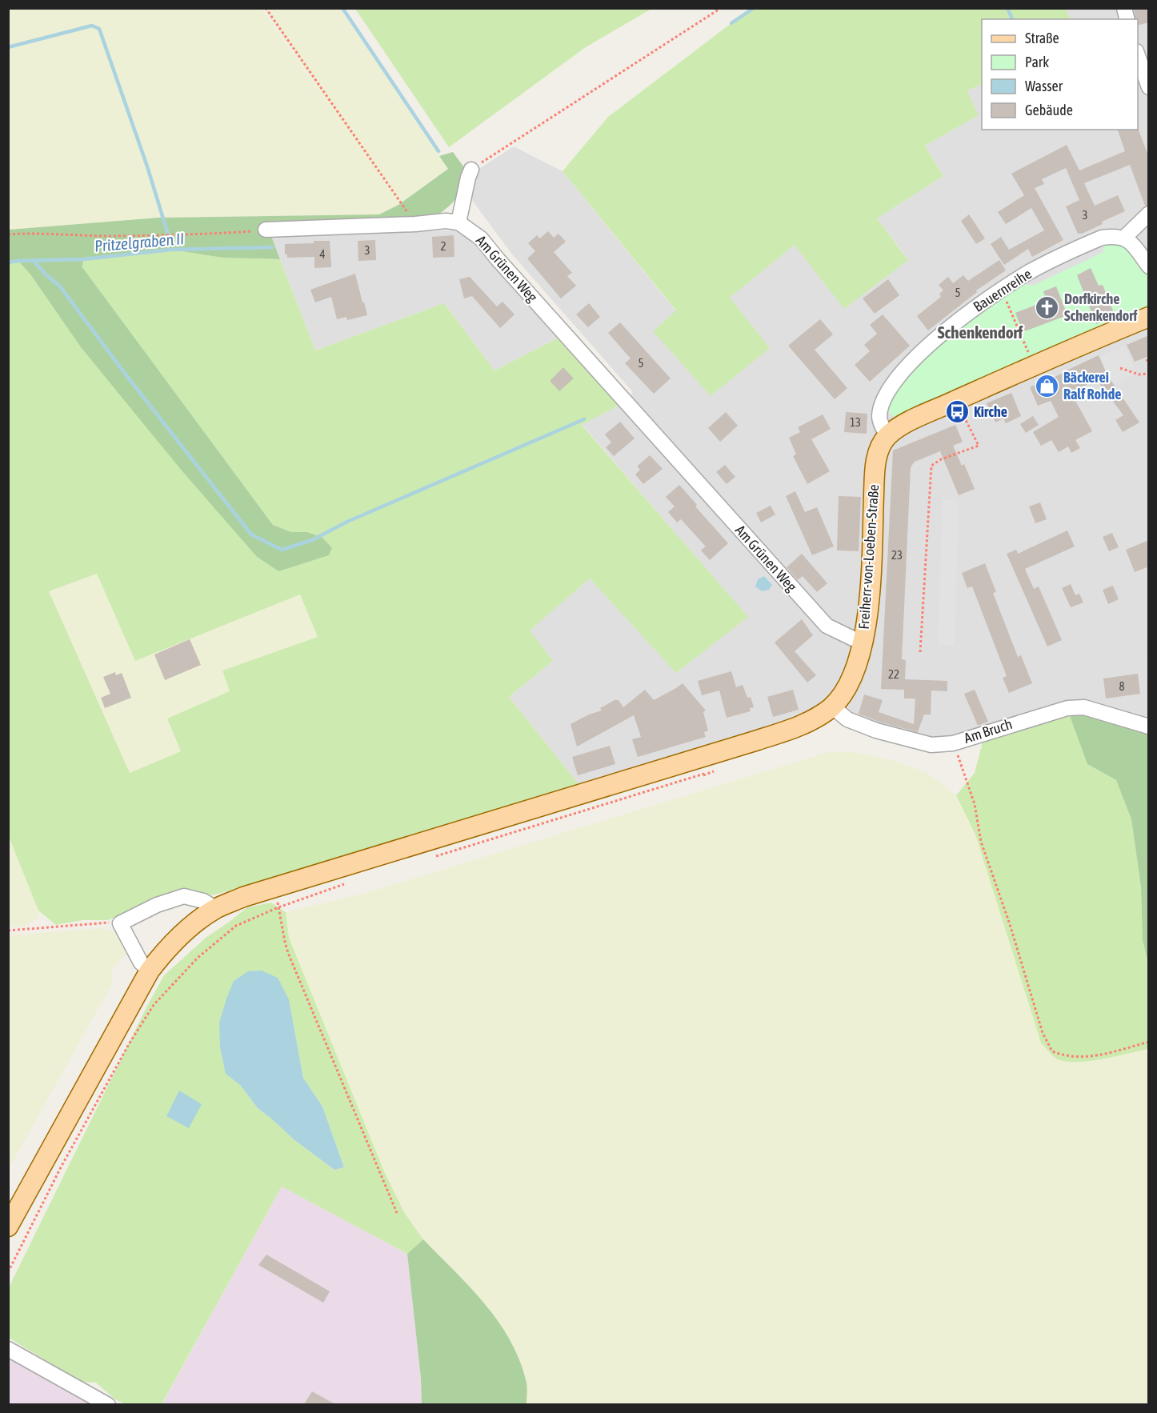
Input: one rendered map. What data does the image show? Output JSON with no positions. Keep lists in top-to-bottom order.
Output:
{
  "streets": {
    "main road": ["Freiherr-von-Loeben-Straße"],
    "street": ["Am Grünen Weg", "Bauernreihe", "Am Bruch"]
  },
  "crossings": [
    ["Am Grünen Weg", "Freiherr-von-Loeben-Straße"],
    ["Bauernreihe", "Freiherr-von-Loeben-Straße"],
    ["Freiherr-von-Loeben-Straße", "Am Bruch"]
  ],
  "districts": ["Schenkendorf"],
  "water": ["Pritzelgraben II"],
  "places": {
    "church": ["Dorfkirche Schenkendorf"],
    "shop": ["Bäckerei Ralf Rohde"],
    "bus stop": ["Kirche"]
  },
  "house_numbers": [
    "3",
    "2",
    "3",
    "4",
    "5",
    "5",
    "13",
    "23",
    "22",
    "8"
  ],
  "legend": [
    "Straße",
    "Park",
    "Wasser",
    "Gebäude"
  ]
}
